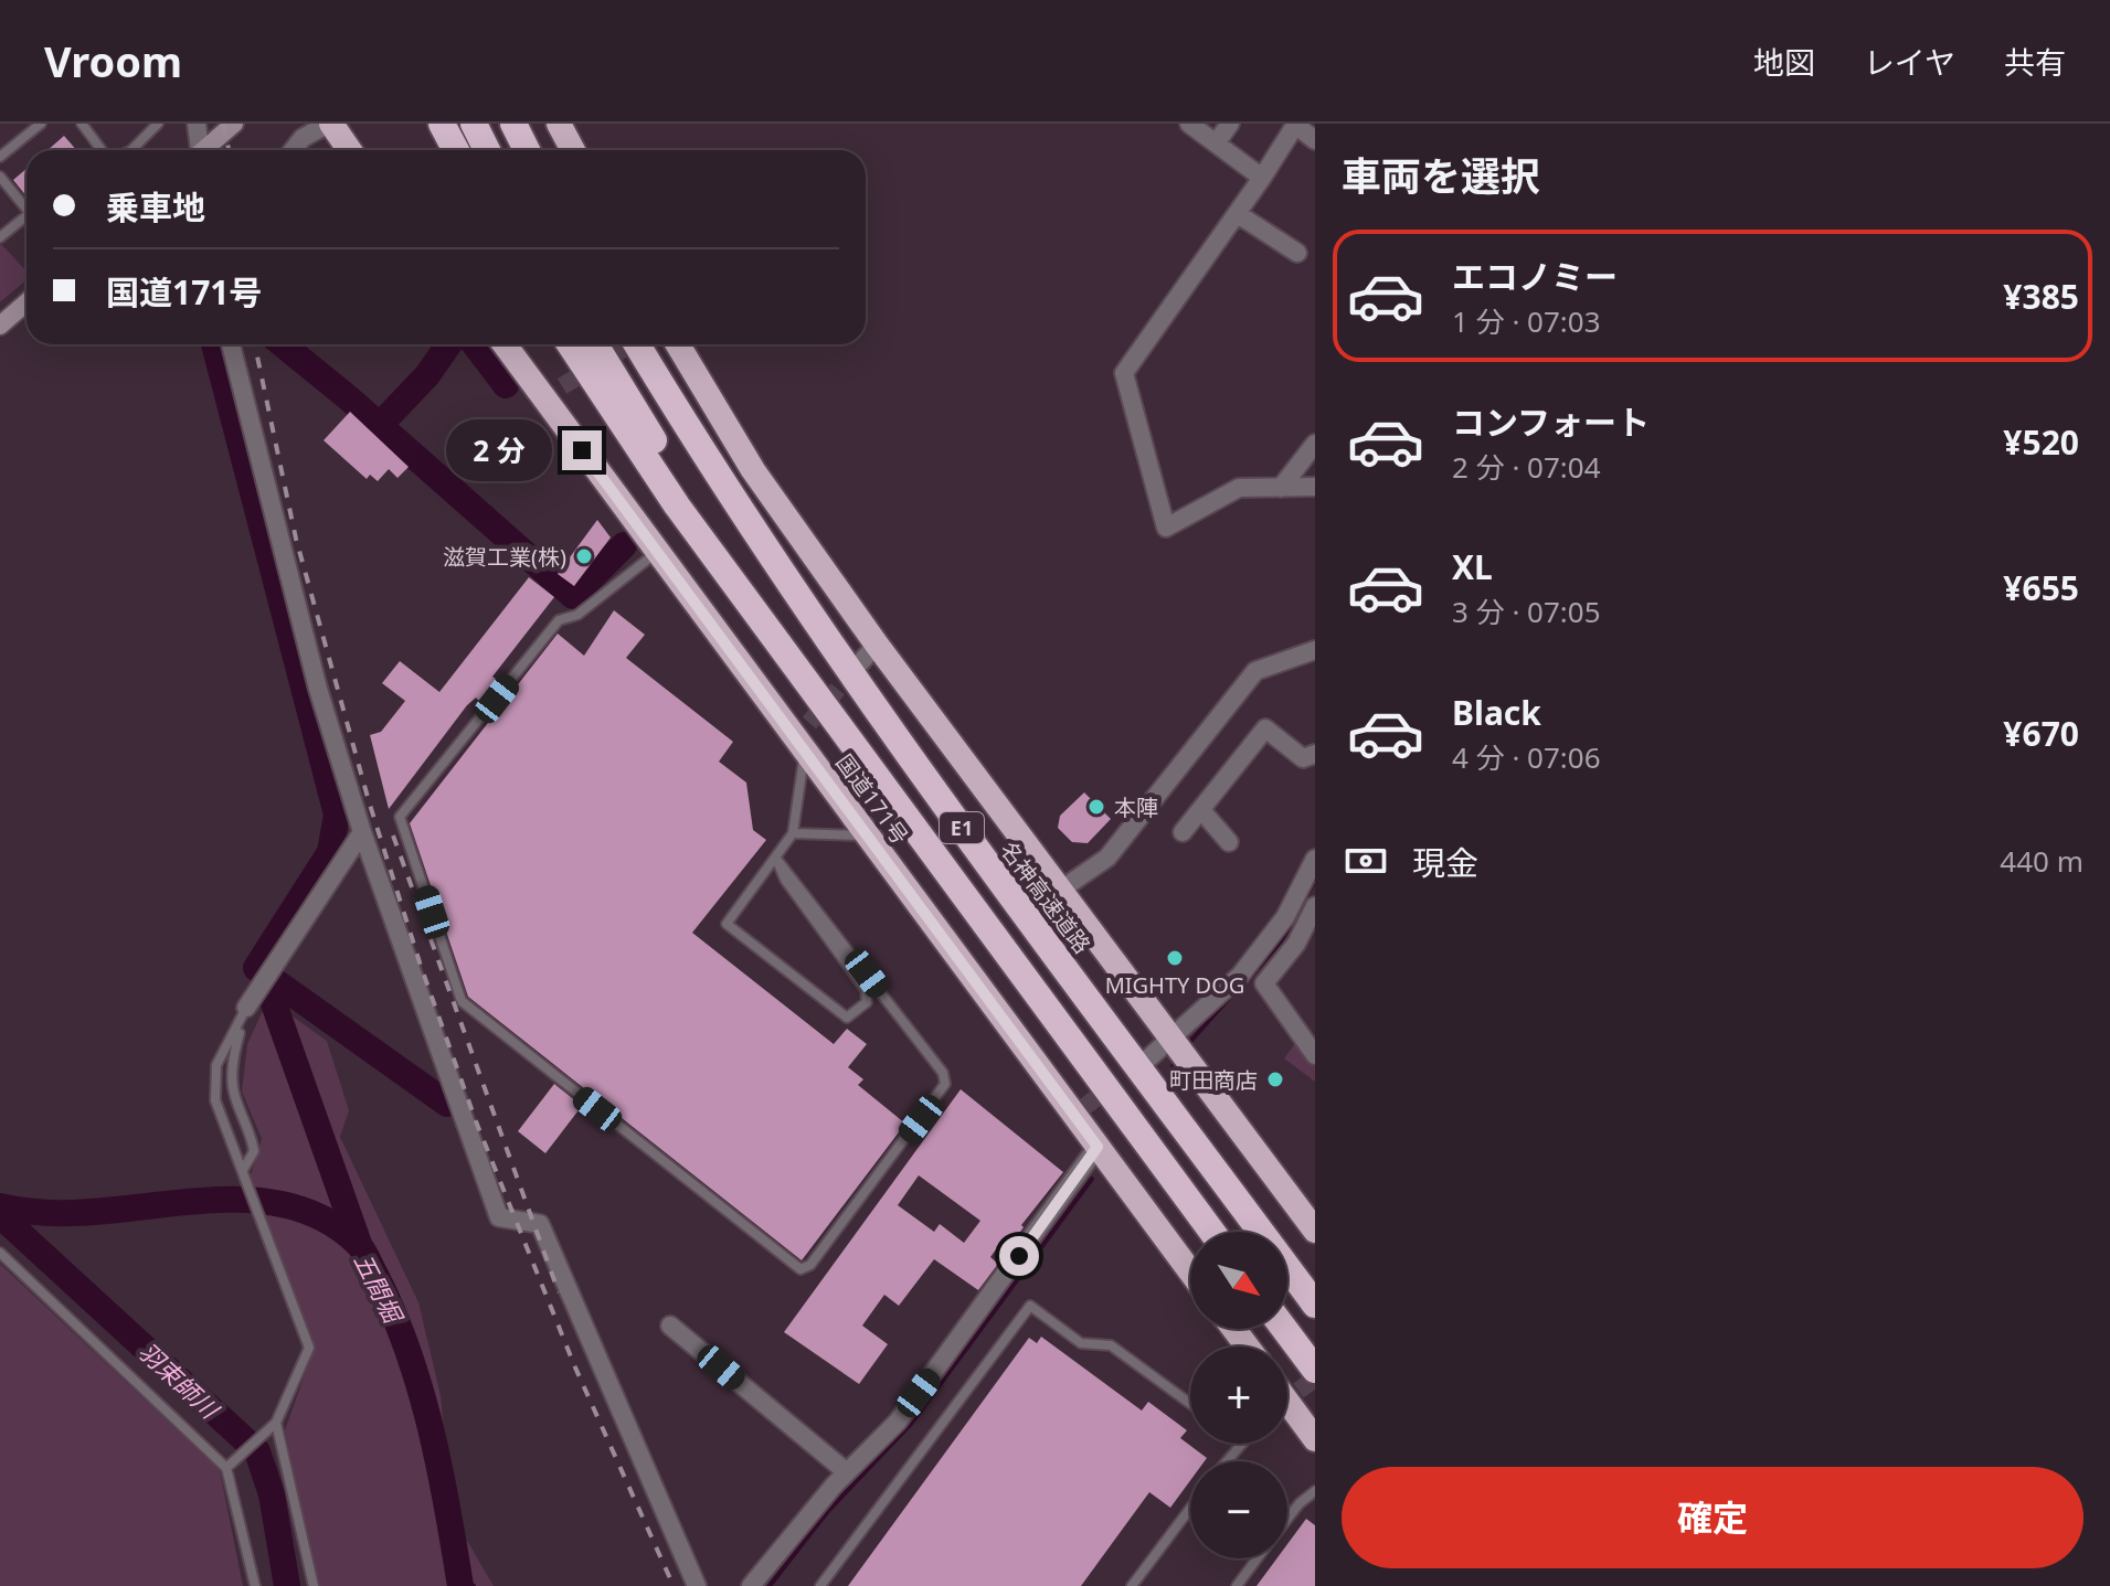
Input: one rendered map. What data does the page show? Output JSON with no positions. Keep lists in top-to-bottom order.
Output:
{
  "streets": {
    "highway": ["国道171号", "E1", "名神高速道路"]
  },
  "water": ["五間堀", "羽束師川"],
  "places": [
    "滋賀工業(株)",
    "本陣",
    "MIGHTY DOG",
    "町田商店"
  ],
  "north": "bottom right",
  "page": {
    "header": "Vroom",
    "nav": ["地図", "レイヤ", "共有"],
    "heading": "車両を選択",
    "banner": ["乗車地", "国道171号"],
    "list": [
      {
        "name": "エコノミー",
        "note": "1 分 · 07:03",
        "value": "¥385"
      },
      {
        "name": "コンフォート",
        "note": "2 分 · 07:04",
        "value": "¥520"
      },
      {
        "name": "XL",
        "note": "3 分 · 07:05",
        "value": "¥655"
      },
      {
        "name": "Black",
        "note": "4 分 · 07:06",
        "value": "¥670"
      }
    ],
    "bubble": "2 分",
    "pay": ["現金", "440 m"],
    "map_buttons": ["+", "−"],
    "buttons": "確定"
  }
}
